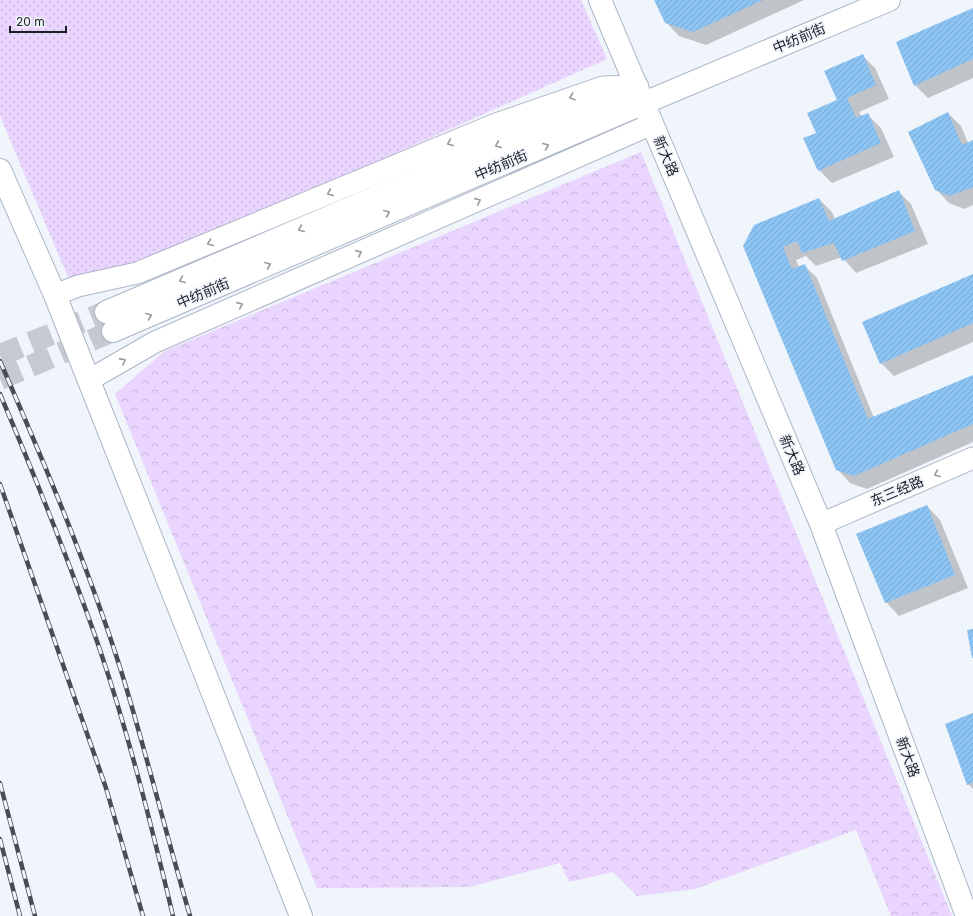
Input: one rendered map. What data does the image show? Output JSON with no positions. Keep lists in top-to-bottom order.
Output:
{
  "streets": {
    "street": ["中纺前街", "新大路", "东三经路"]
  },
  "crossings": [
    ["中纺前街", "新大路"],
    ["新大路", "东三经路"]
  ],
  "one_way": ["东三经路"],
  "scale_bar": "20 m"
}
